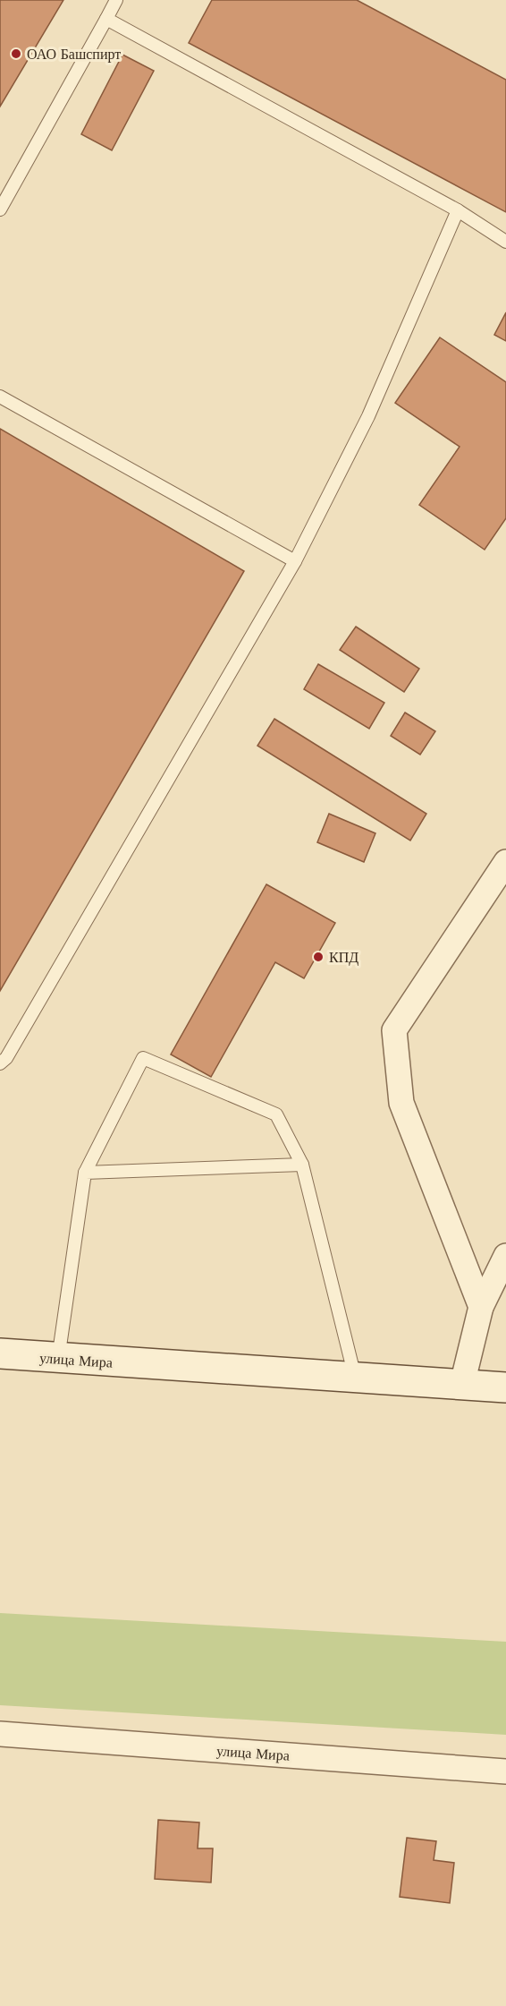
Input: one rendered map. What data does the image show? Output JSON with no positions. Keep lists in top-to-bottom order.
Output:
{
  "streets": {
    "main road": ["улица Мира"]
  },
  "places": ["ОАО Башспирт", "КПД"]
}
